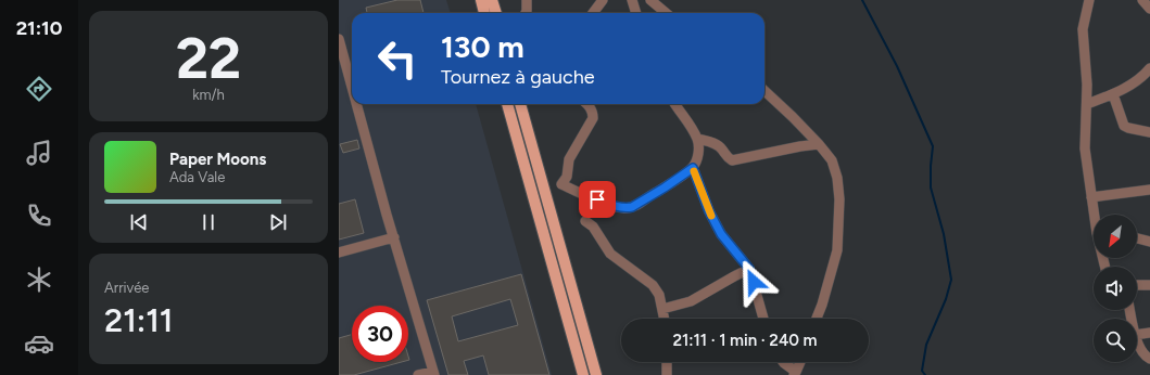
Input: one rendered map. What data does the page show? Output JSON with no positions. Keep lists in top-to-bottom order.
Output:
{
  "north": "bottom left",
  "page": {
    "tabs": "21:10",
    "tile": [
      ["22", "km/h"],
      ["Arrivée", "21:11"]
    ],
    "turn": ["130 m", "Tournez à gauche"],
    "song": ["Paper Moons", "Ada Vale"],
    "limit": "30",
    "trip": "21:11 · 1 min · 240 m"
  }
}
